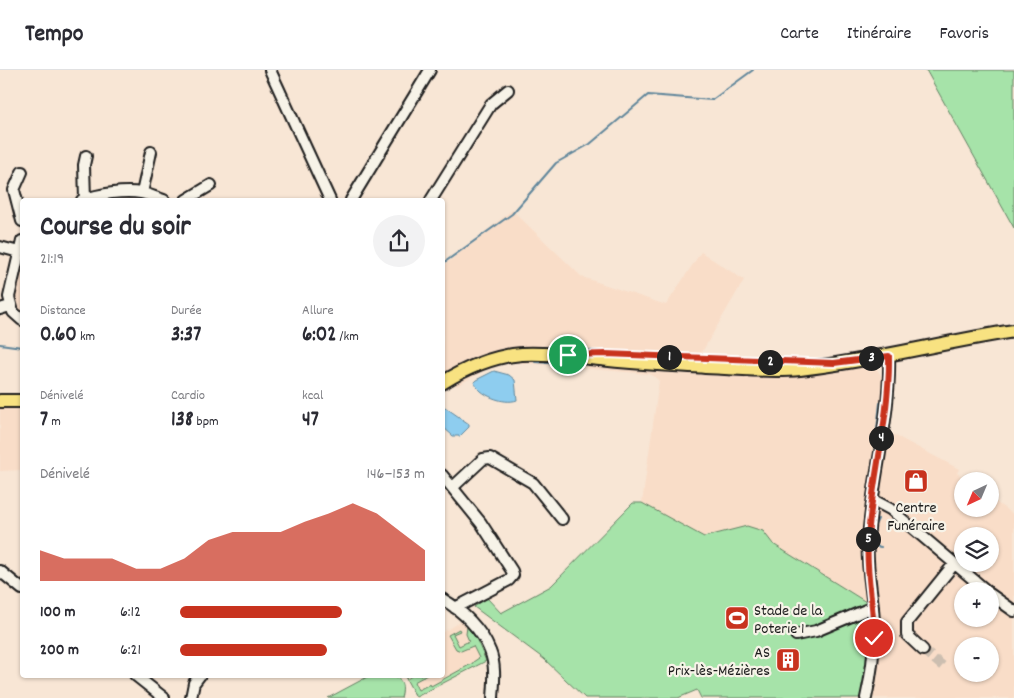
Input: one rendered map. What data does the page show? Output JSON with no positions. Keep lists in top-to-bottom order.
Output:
{
  "places": {
    "shop": ["Centre Funéraire"],
    "sports": ["Stade de la Poterie 1"],
    "building": ["AS Prix-lès-Mézières"]
  },
  "north": "bottom left",
  "page": {
    "header": "Tempo",
    "nav": ["Carte", "Itinéraire", "Favoris"],
    "heading": ["Course du soir", "21:19"],
    "stats": [
      ["Distance", "0.60 km"],
      ["Durée", "3:37"],
      ["Allure", "6:02 /km"],
      ["Dénivelé", "7 m"],
      ["Cardio", "138 bpm"],
      ["kcal", "47"]
    ],
    "pins": [
      "1",
      "3",
      "2",
      "4",
      "5"
    ],
    "chart": ["Dénivelé", "146–153 m"],
    "map_buttons": ["+", "−"],
    "list": [
      {
        "name": "100 m",
        "note": "6:12"
      },
      {
        "name": "200 m",
        "note": "6:21"
      }
    ]
  }
}
